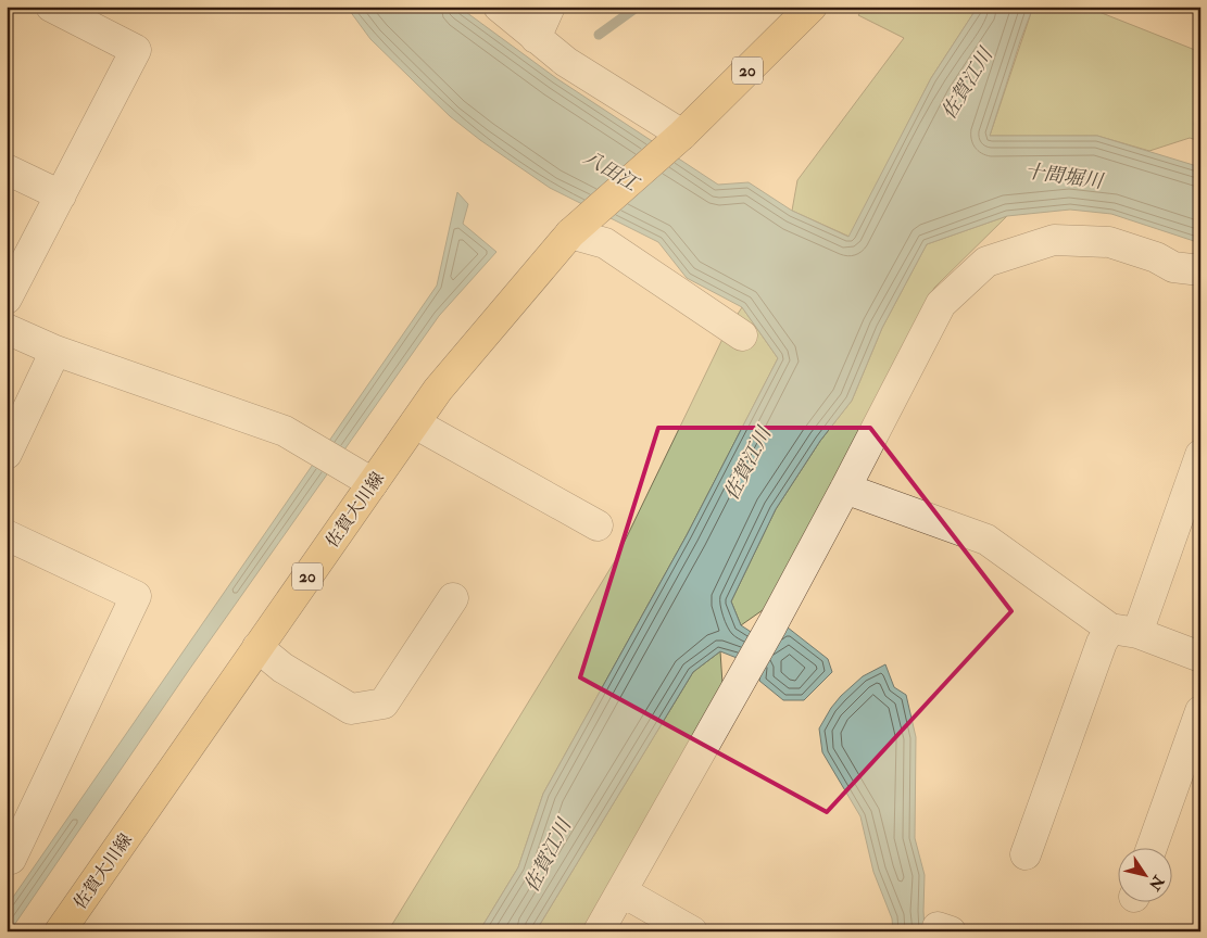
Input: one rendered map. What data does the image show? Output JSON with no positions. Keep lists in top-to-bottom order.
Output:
{
  "streets": {
    "main road": ["20", "佐賀大川線"]
  },
  "crossings": [
    ["20", "佐賀大川線"]
  ],
  "water": ["佐賀江川", "八田江", "十間堀川"],
  "north": "bottom right"
}
